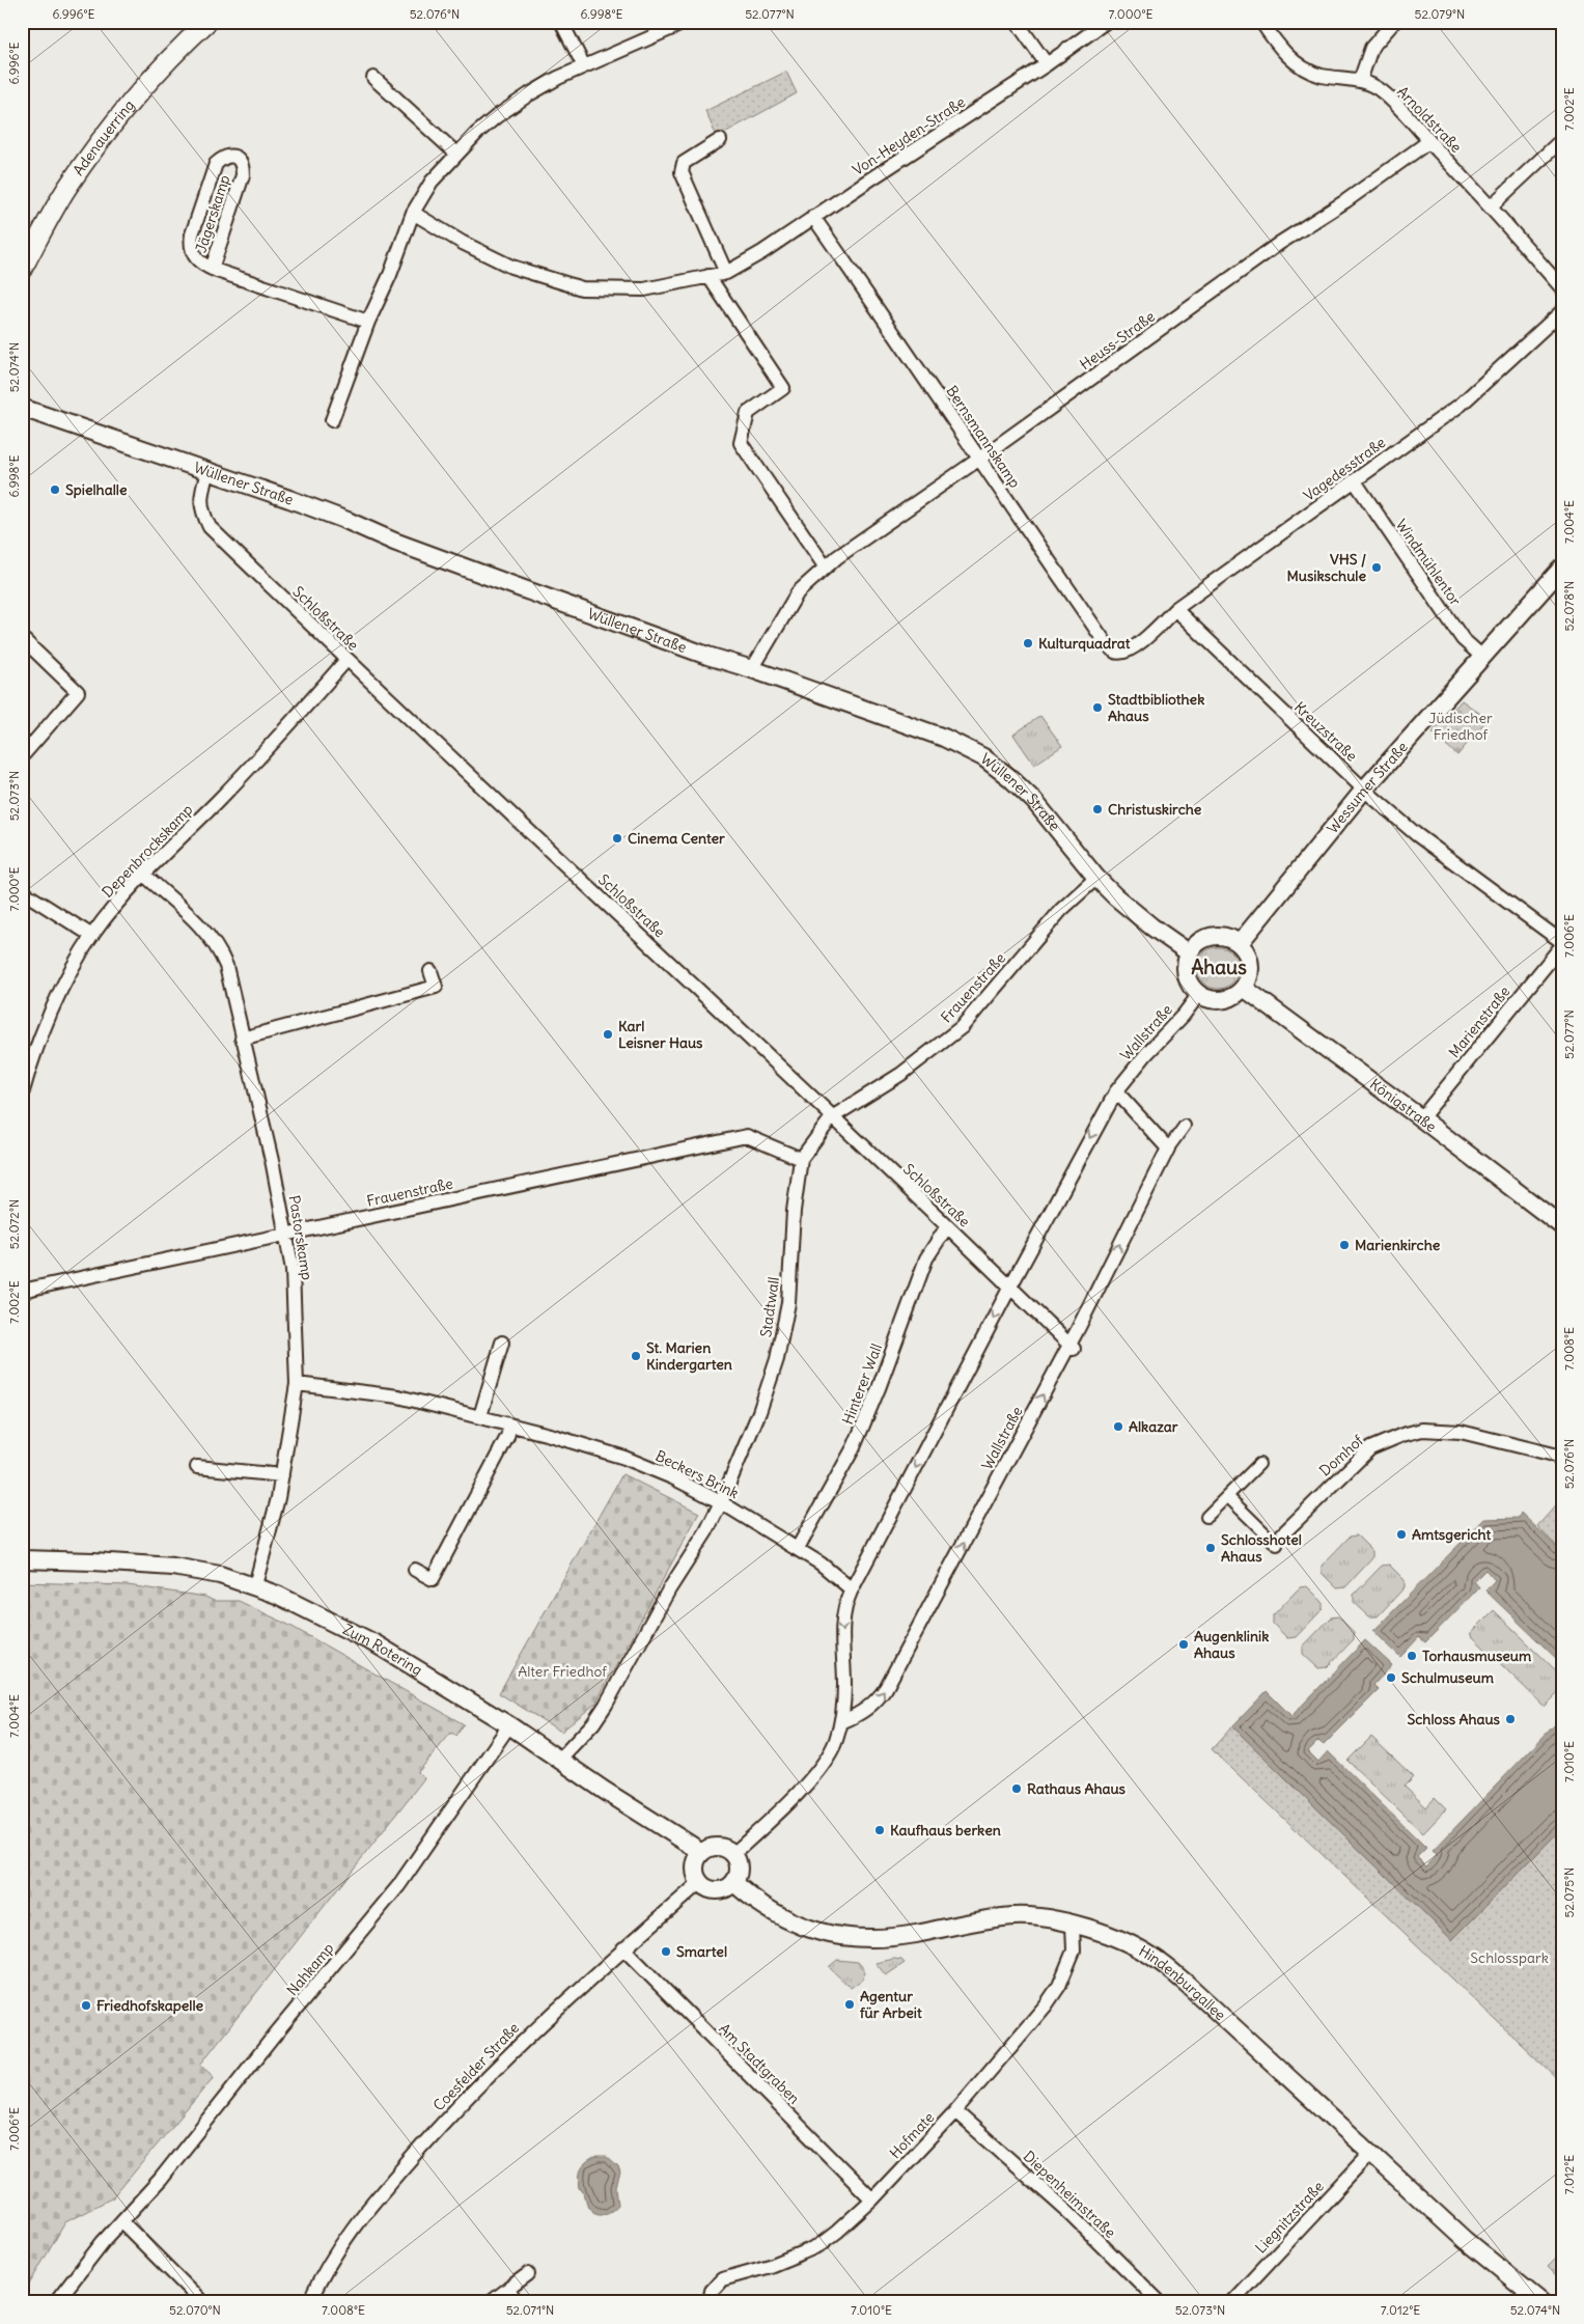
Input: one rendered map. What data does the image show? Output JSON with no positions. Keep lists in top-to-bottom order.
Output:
{
  "streets": {
    "main road": ["Adenauerring"],
    "street": [
      "Arnoldstraße",
      "Von-Heyden-Straße",
      "Jägerskamp",
      "Heuss-Straße",
      "Bernsmannskamp",
      "Vagedesstraße",
      "Wüllener Straße",
      "Windmühlentor",
      "Schloßstraße",
      "Kreuzstraße",
      "Wessumer Straße",
      "Depenbrockskamp",
      "Frauenstraße",
      "Marienstraße",
      "Wallstraße",
      "Königstraße",
      "Pastorskamp",
      "Stadtwall",
      "Hinterer Wall",
      "Domhof",
      "Beckers Brink",
      "Zum Rotering",
      "Nahkamp",
      "Hindenburgallee",
      "Am Stadtgraben",
      "Coesfelder Straße",
      "Hofmate",
      "Diepenheimstraße",
      "Liegnitzstraße"
    ]
  },
  "crossings": [
    ["Arnoldstraße", "Heuss-Straße"],
    ["Von-Heyden-Straße", "Bernsmannskamp"],
    ["Heuss-Straße", "Bernsmannskamp"],
    ["Heuss-Straße", "Wüllener Straße"],
    ["Bernsmannskamp", "Vagedesstraße"],
    ["Vagedesstraße", "Windmühlentor"],
    ["Vagedesstraße", "Kreuzstraße"],
    ["Wüllener Straße", "Schloßstraße"],
    ["Wüllener Straße", "Wessumer Straße"],
    ["Wüllener Straße", "Frauenstraße"],
    ["Wüllener Straße", "Wallstraße"],
    ["Wüllener Straße", "Königstraße"],
    ["Windmühlentor", "Wessumer Straße"],
    ["Schloßstraße", "Depenbrockskamp"],
    ["Schloßstraße", "Frauenstraße"],
    ["Schloßstraße", "Wallstraße"],
    ["Schloßstraße", "Stadtwall"],
    ["Schloßstraße", "Hinterer Wall"],
    ["Kreuzstraße", "Wessumer Straße"],
    ["Kreuzstraße", "Marienstraße"],
    ["Wessumer Straße", "Wallstraße"],
    ["Wessumer Straße", "Königstraße"],
    ["Depenbrockskamp", "Pastorskamp"],
    ["Frauenstraße", "Pastorskamp"],
    ["Frauenstraße", "Stadtwall"],
    ["Marienstraße", "Königstraße"],
    ["Wallstraße", "Königstraße"],
    ["Wallstraße", "Beckers Brink"],
    ["Pastorskamp", "Beckers Brink"],
    ["Pastorskamp", "Zum Rotering"],
    ["Stadtwall", "Beckers Brink"],
    ["Stadtwall", "Zum Rotering"],
    ["Hinterer Wall", "Beckers Brink"],
    ["Zum Rotering", "Nahkamp"],
    ["Zum Rotering", "Hindenburgallee"],
    ["Zum Rotering", "Coesfelder Straße"],
    ["Hindenburgallee", "Coesfelder Straße"],
    ["Hindenburgallee", "Hofmate"],
    ["Hindenburgallee", "Liegnitzstraße"],
    ["Am Stadtgraben", "Coesfelder Straße"],
    ["Am Stadtgraben", "Hofmate"],
    ["Hofmate", "Diepenheimstraße"]
  ],
  "districts": ["Ahaus"],
  "parks": ["Jüdischer Friedhof", "Alter Friedhof", "Schlosspark"],
  "places": [
    "Spielhalle",
    "VHS / Musikschule",
    "Kulturquadrat",
    "Stadtbibliothek Ahaus",
    "Christuskirche",
    "Cinema Center",
    "Karl Leisner Haus",
    "Marienkirche",
    "St. Marien Kindergarten",
    "Alkazar",
    "Amtsgericht",
    "Schlosshotel Ahaus",
    "Augenklinik Ahaus",
    "Torhausmuseum",
    "Schulmuseum",
    "Schloss Ahaus",
    "Rathaus Ahaus",
    "Kaufhaus berken",
    "Smartel",
    "Agentur für Arbeit",
    "Friedhofskapelle"
  ],
  "coordinates": [
    "6.996°E",
    "52.076°N",
    "6.998°E",
    "52.077°N",
    "7.000°E",
    "52.079°N",
    "7.002°E",
    "52.074°N",
    "7.004°E",
    "52.078°N",
    "52.073°N",
    "7.006°E",
    "52.072°N",
    "7.008°E",
    "7.010°E",
    "52.075°N",
    "7.012°E",
    "52.070°N",
    "52.071°N"
  ]
}
